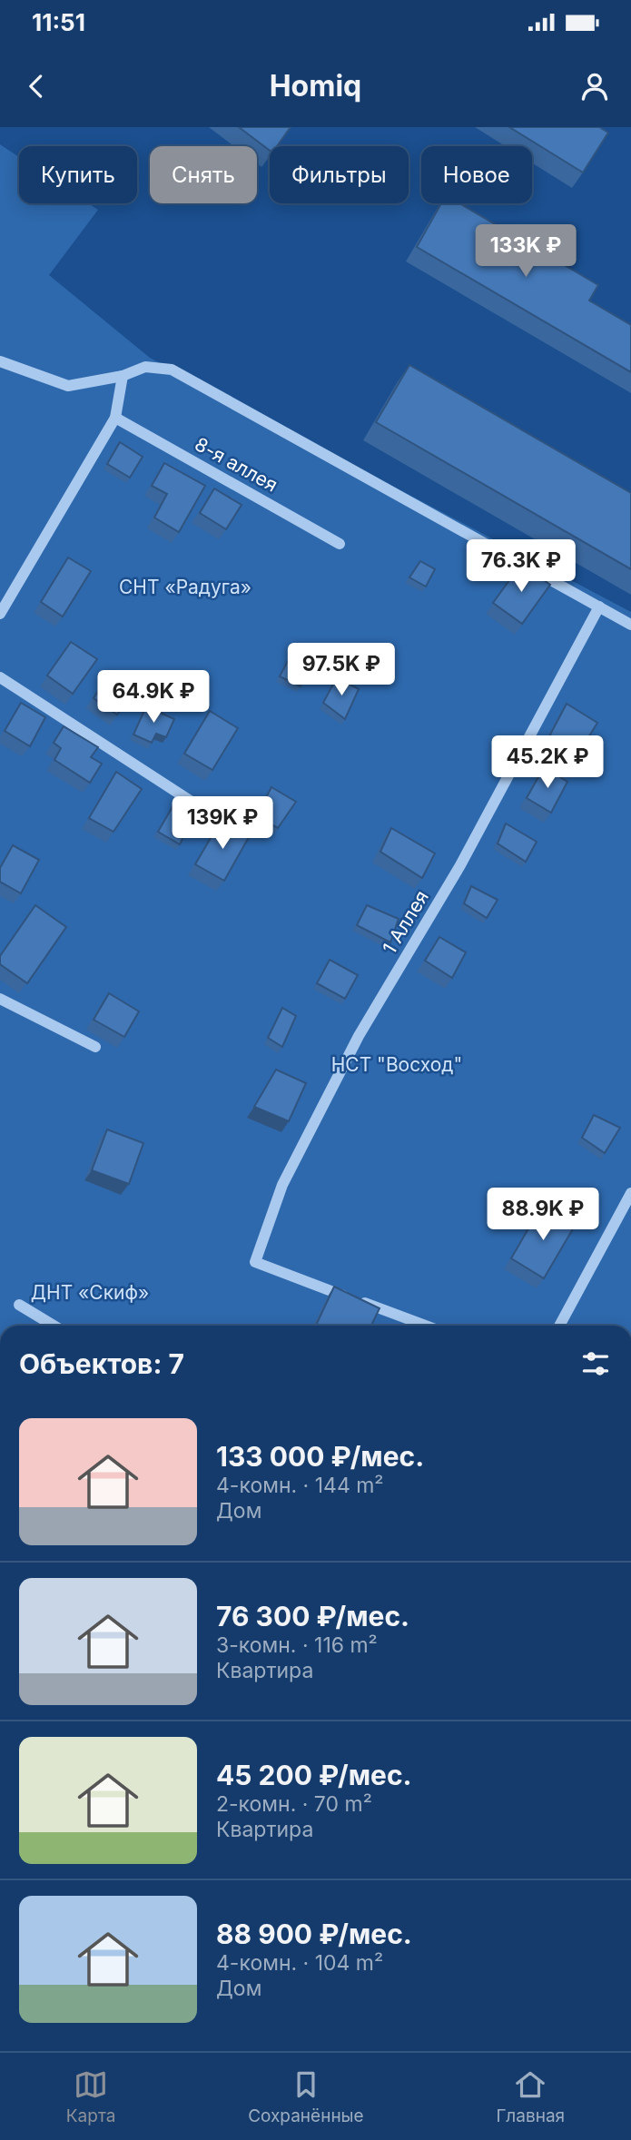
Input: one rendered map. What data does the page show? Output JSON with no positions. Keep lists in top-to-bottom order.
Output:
{
  "streets": {
    "street": ["8-я аллея", "1 Аллея"]
  },
  "parks": ["СНТ «Радуга»", "НСТ \"Восход\"", "ДНТ «Скиф»"],
  "page": {
    "status": "11:51",
    "header": "Homiq",
    "chip": [
      "Купить",
      "Снять",
      "Фильтры",
      "Новое"
    ],
    "price": [
      "133K ₽",
      "76.3K ₽",
      "97.5K ₽",
      "64.9K ₽",
      "45.2K ₽",
      "139K ₽",
      "88.9K ₽"
    ],
    "heading": "Объектов: 7",
    "list": [
      {
        "name": "133 000 ₽/мес.",
        "note": "4-комн. · 144 m² · Дом"
      },
      {
        "name": "76 300 ₽/мес.",
        "note": "3-комн. · 116 m² · Квартира"
      },
      {
        "name": "45 200 ₽/мес.",
        "note": "2-комн. · 70 m² · Квартира"
      },
      {
        "name": "88 900 ₽/мес.",
        "note": "4-комн. · 104 m² · Дом"
      }
    ],
    "tabs": ["Карта", "Сохранённые", "Главная"]
  }
}
